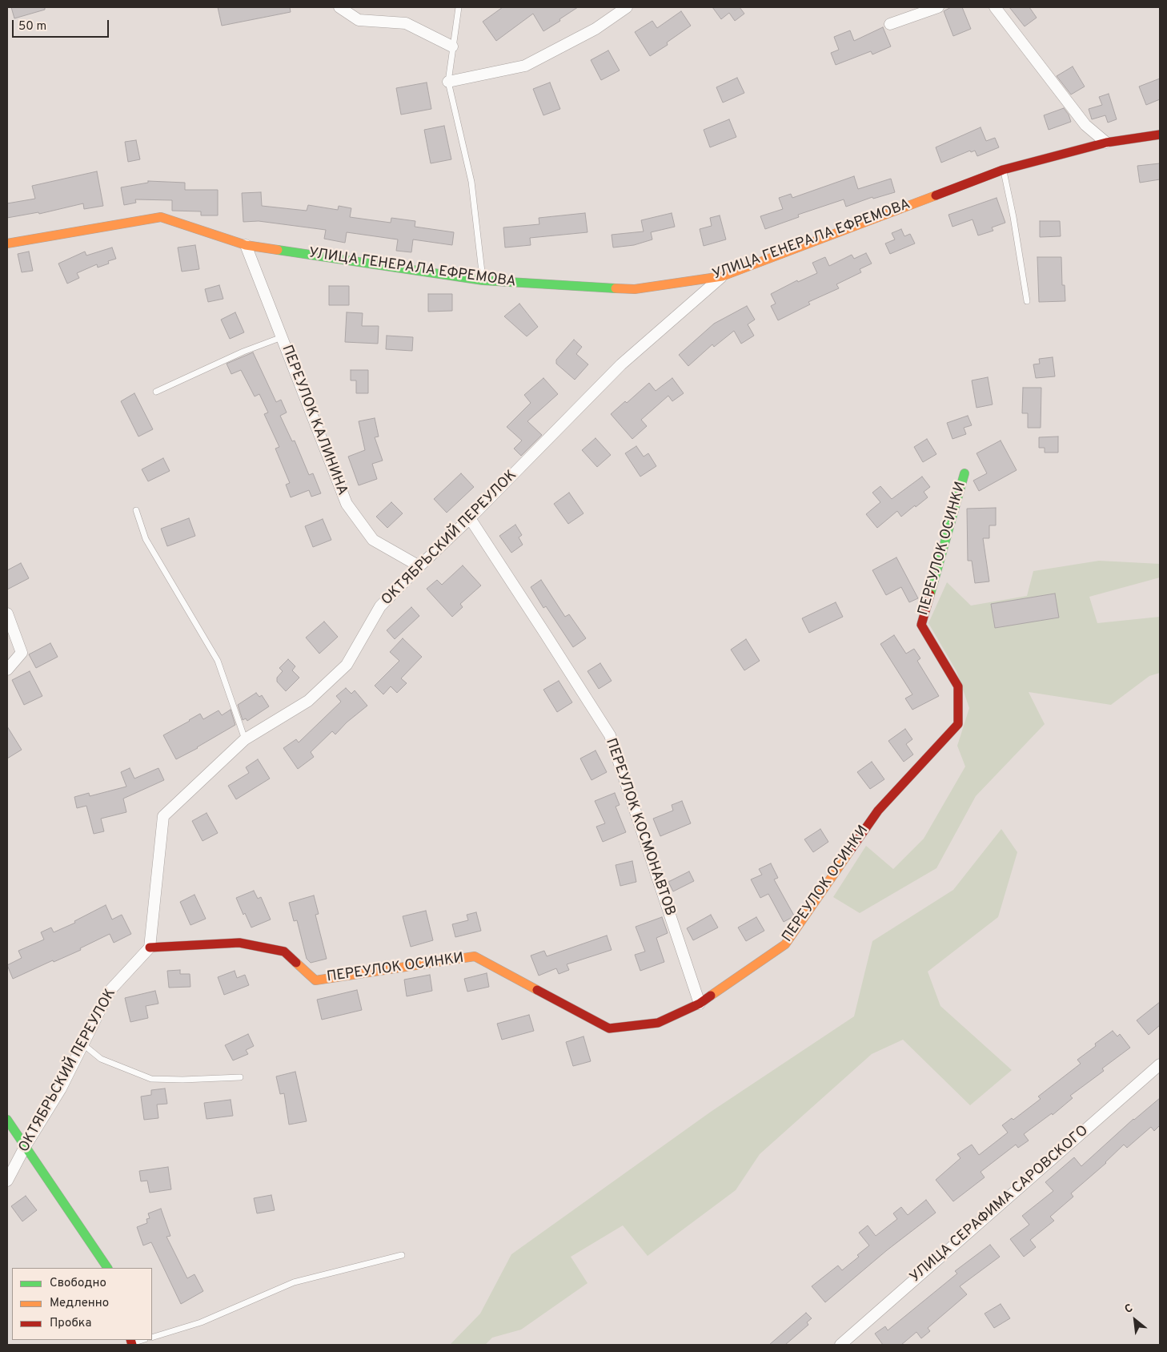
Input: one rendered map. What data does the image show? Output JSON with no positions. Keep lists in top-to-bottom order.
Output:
{
  "streets": {
    "street": [
      "УЛИЦА ГЕНЕРАЛА ЕФРЕМОВА",
      "ПЕРЕУЛОК КАЛИНИНА",
      "ОКТЯБРЬСКИЙ ПЕРЕУЛОК",
      "ПЕРЕУЛОК ОСИНКИ",
      "ПЕРЕУЛОК КОСМОНАВТОВ",
      "УЛИЦА СЕРАФИМА САРОВСКОГО"
    ]
  },
  "crossings": [
    ["УЛИЦА ГЕНЕРАЛА ЕФРЕМОВА", "ПЕРЕУЛОК КАЛИНИНА"],
    ["УЛИЦА ГЕНЕРАЛА ЕФРЕМОВА", "ОКТЯБРЬСКИЙ ПЕРЕУЛОК"],
    ["ПЕРЕУЛОК КАЛИНИНА", "ОКТЯБРЬСКИЙ ПЕРЕУЛОК"],
    ["ОКТЯБРЬСКИЙ ПЕРЕУЛОК", "ПЕРЕУЛОК ОСИНКИ"],
    ["ОКТЯБРЬСКИЙ ПЕРЕУЛОК", "ПЕРЕУЛОК КОСМОНАВТОВ"],
    ["ПЕРЕУЛОК ОСИНКИ", "ПЕРЕУЛОК КОСМОНАВТОВ"]
  ],
  "legend": ["Свободно", "Медленно", "Пробка"],
  "scale_bar": "50 m",
  "north": "top left"
}
